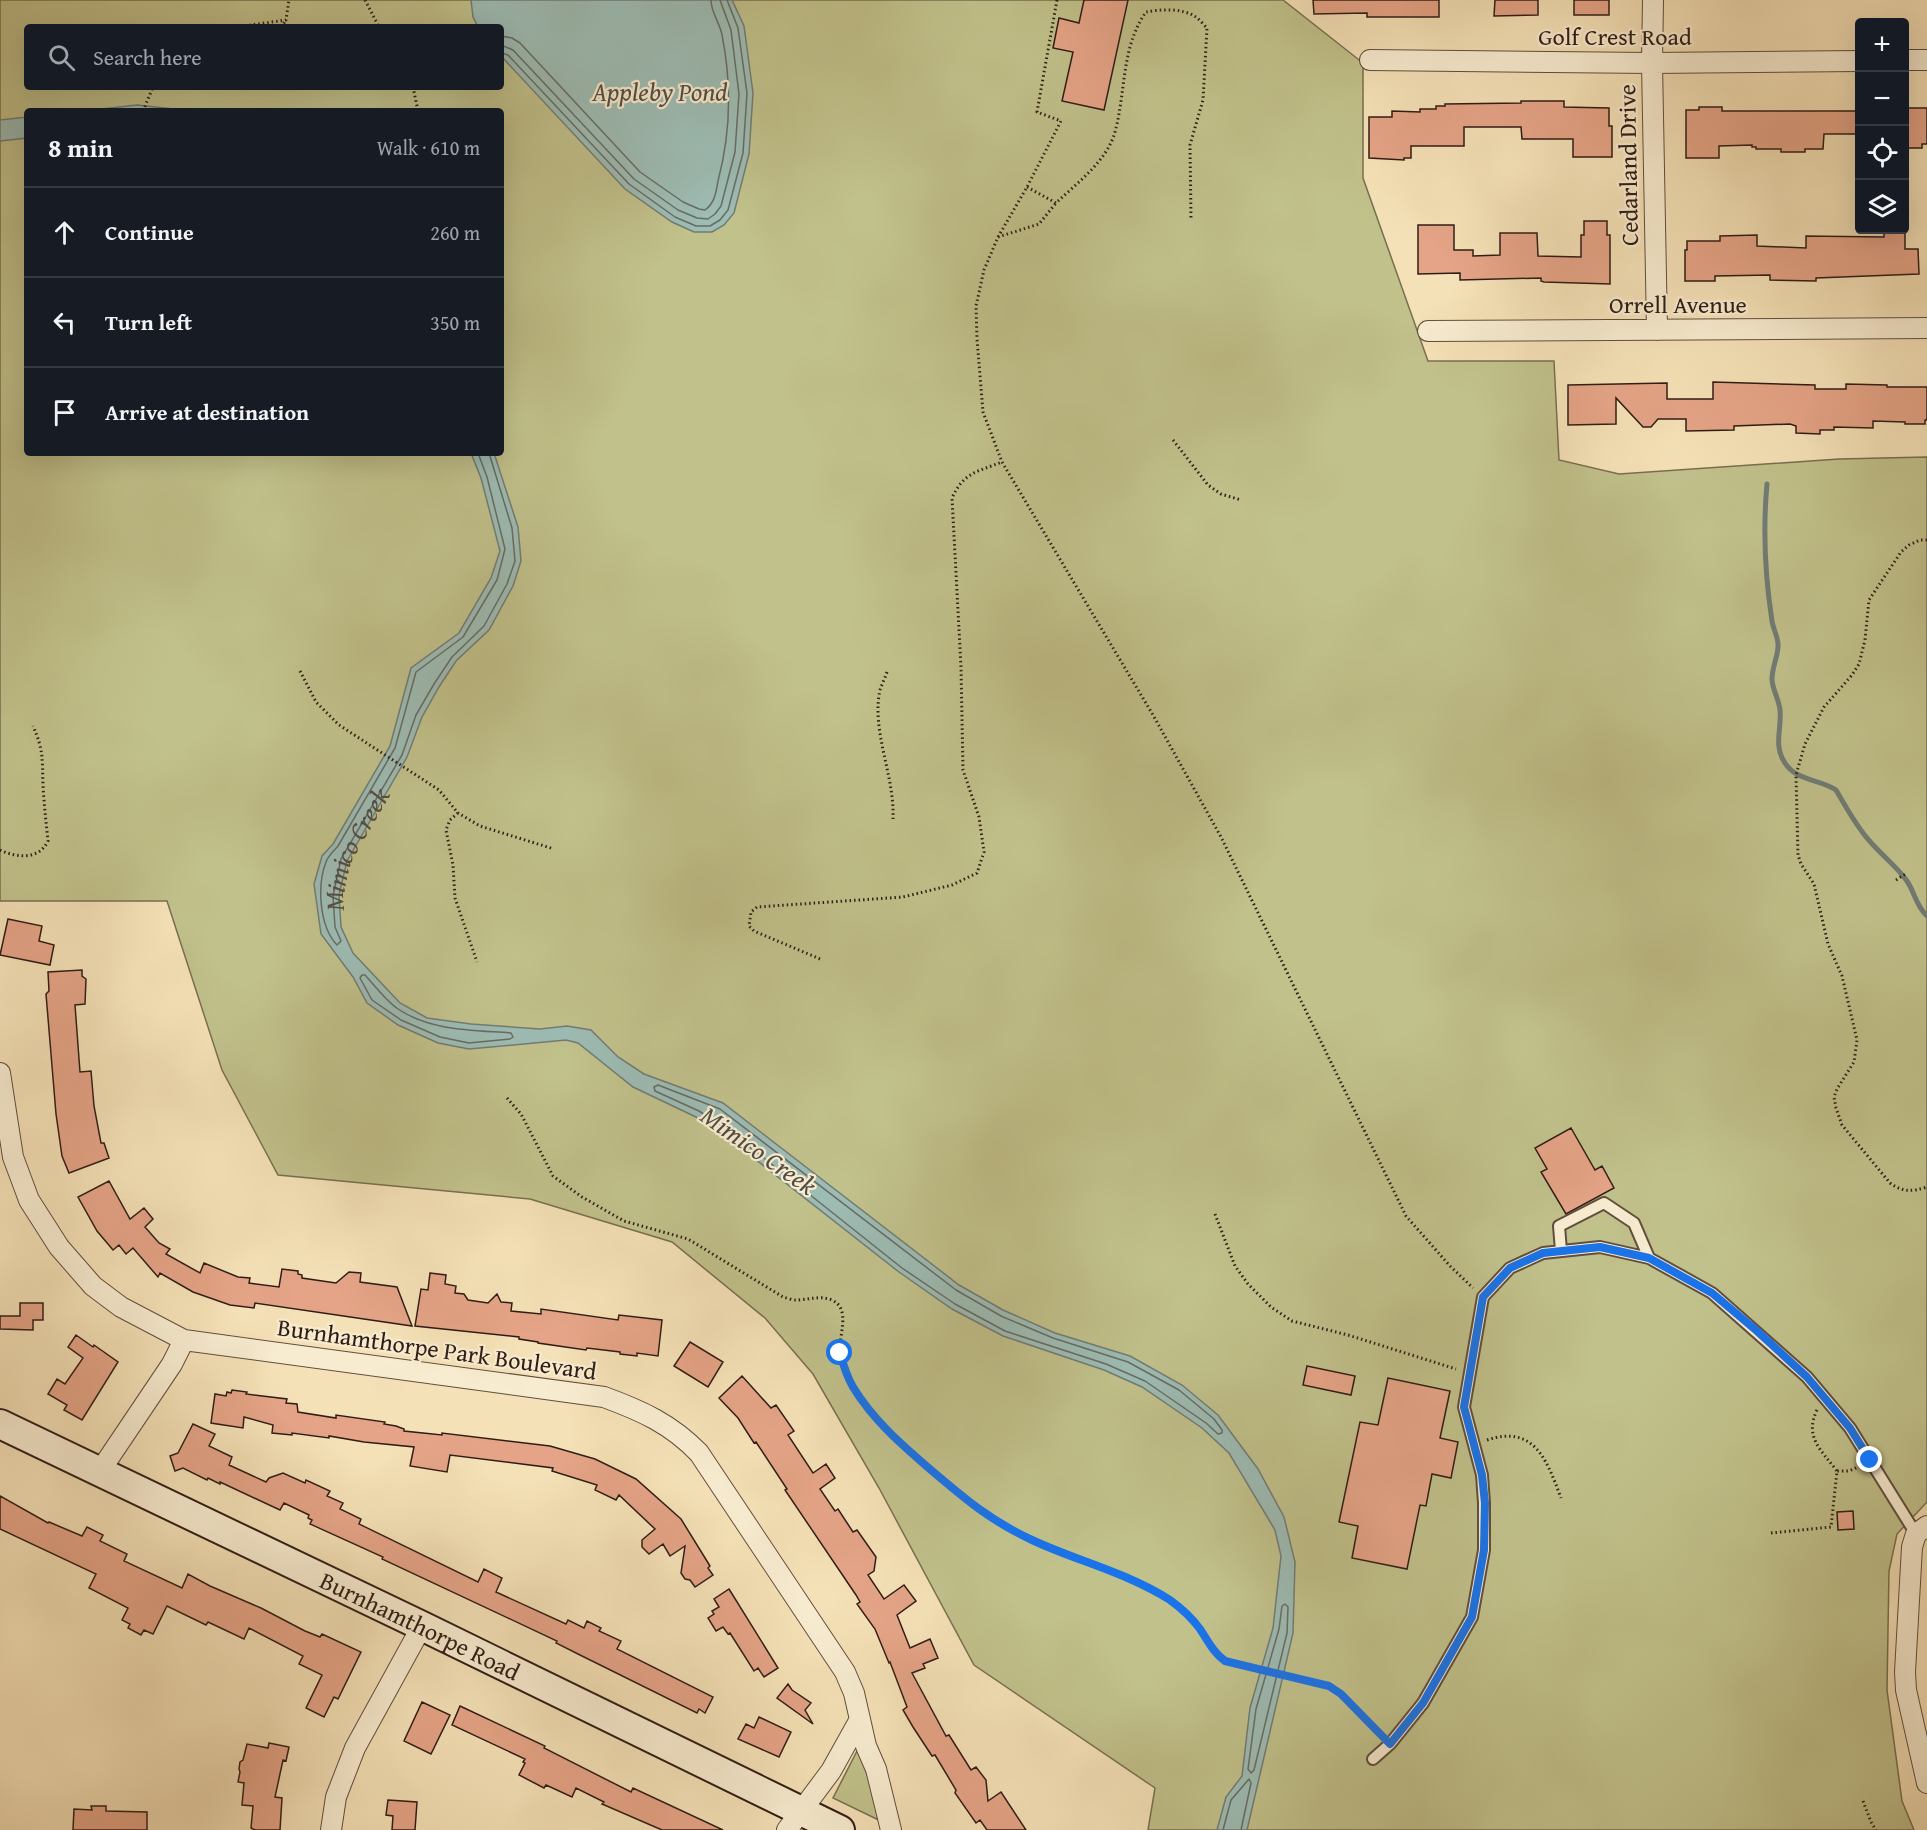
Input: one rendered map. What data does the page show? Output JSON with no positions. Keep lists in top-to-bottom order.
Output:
{
  "streets": {
    "main road": ["Burnhamthorpe Road"],
    "street": [
      "Golf Crest Road",
      "Cedarland Drive",
      "Orrell Avenue",
      "Burnhamthorpe Park Boulevard"
    ]
  },
  "crossings": [
    ["Golf Crest Road", "Cedarland Drive"],
    ["Cedarland Drive", "Orrell Avenue"]
  ],
  "water": ["Appleby Pond", "Mimico Creek"],
  "page": {
    "map_buttons": ["+", "−"],
    "search": "Search here",
    "heading": ["8 min", "Walk · 610 m"],
    "list": [
      ["Continue", "260 m"],
      ["Turn left", "350 m"],
      "Arrive at destination"
    ]
  }
}
